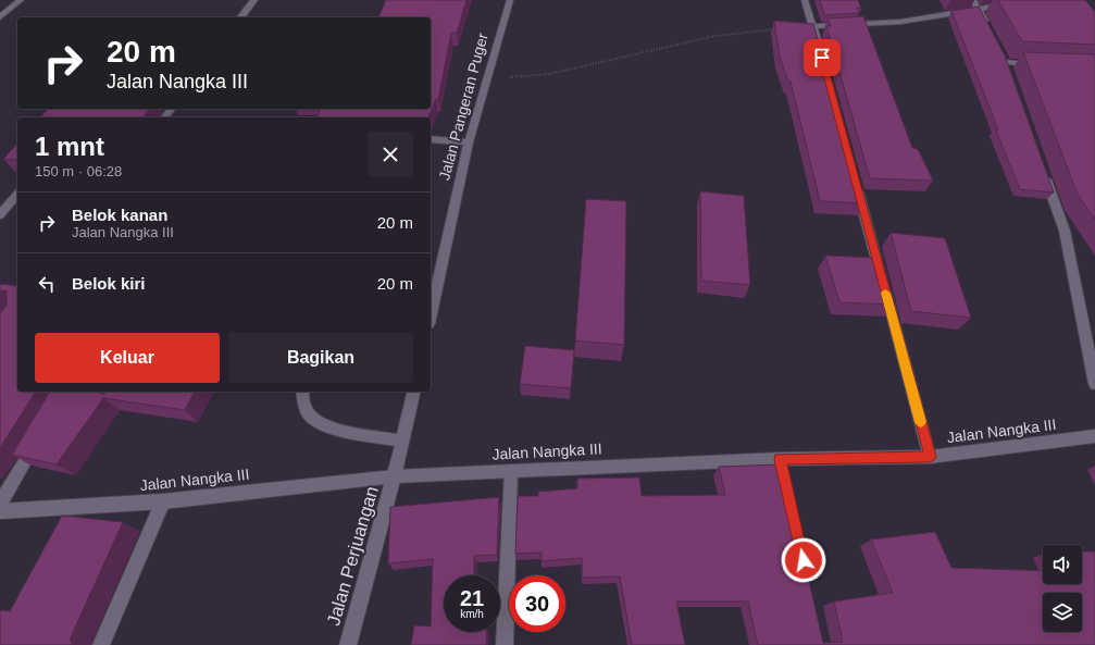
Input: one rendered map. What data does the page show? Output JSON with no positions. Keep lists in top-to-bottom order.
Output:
{
  "streets": {
    "street": ["Jalan Pangeran Puger", "Jalan Nangka III", "Jalan Perjuangan"]
  },
  "crossings": [
    ["Jalan Nangka III", "Jalan Perjuangan"]
  ],
  "page": {
    "turn": ["20 m", "Jalan Nangka III"],
    "heading": ["1 mnt", "150 m · 06:28"],
    "list": [
      {
        "name": "Belok kanan",
        "note": "Jalan Nangka III",
        "value": "20 m"
      },
      {
        "name": "Belok kiri",
        "value": "20 m"
      }
    ],
    "buttons": ["Keluar", "Bagikan"],
    "speed": "21 km/h",
    "limit": "30"
  }
}
